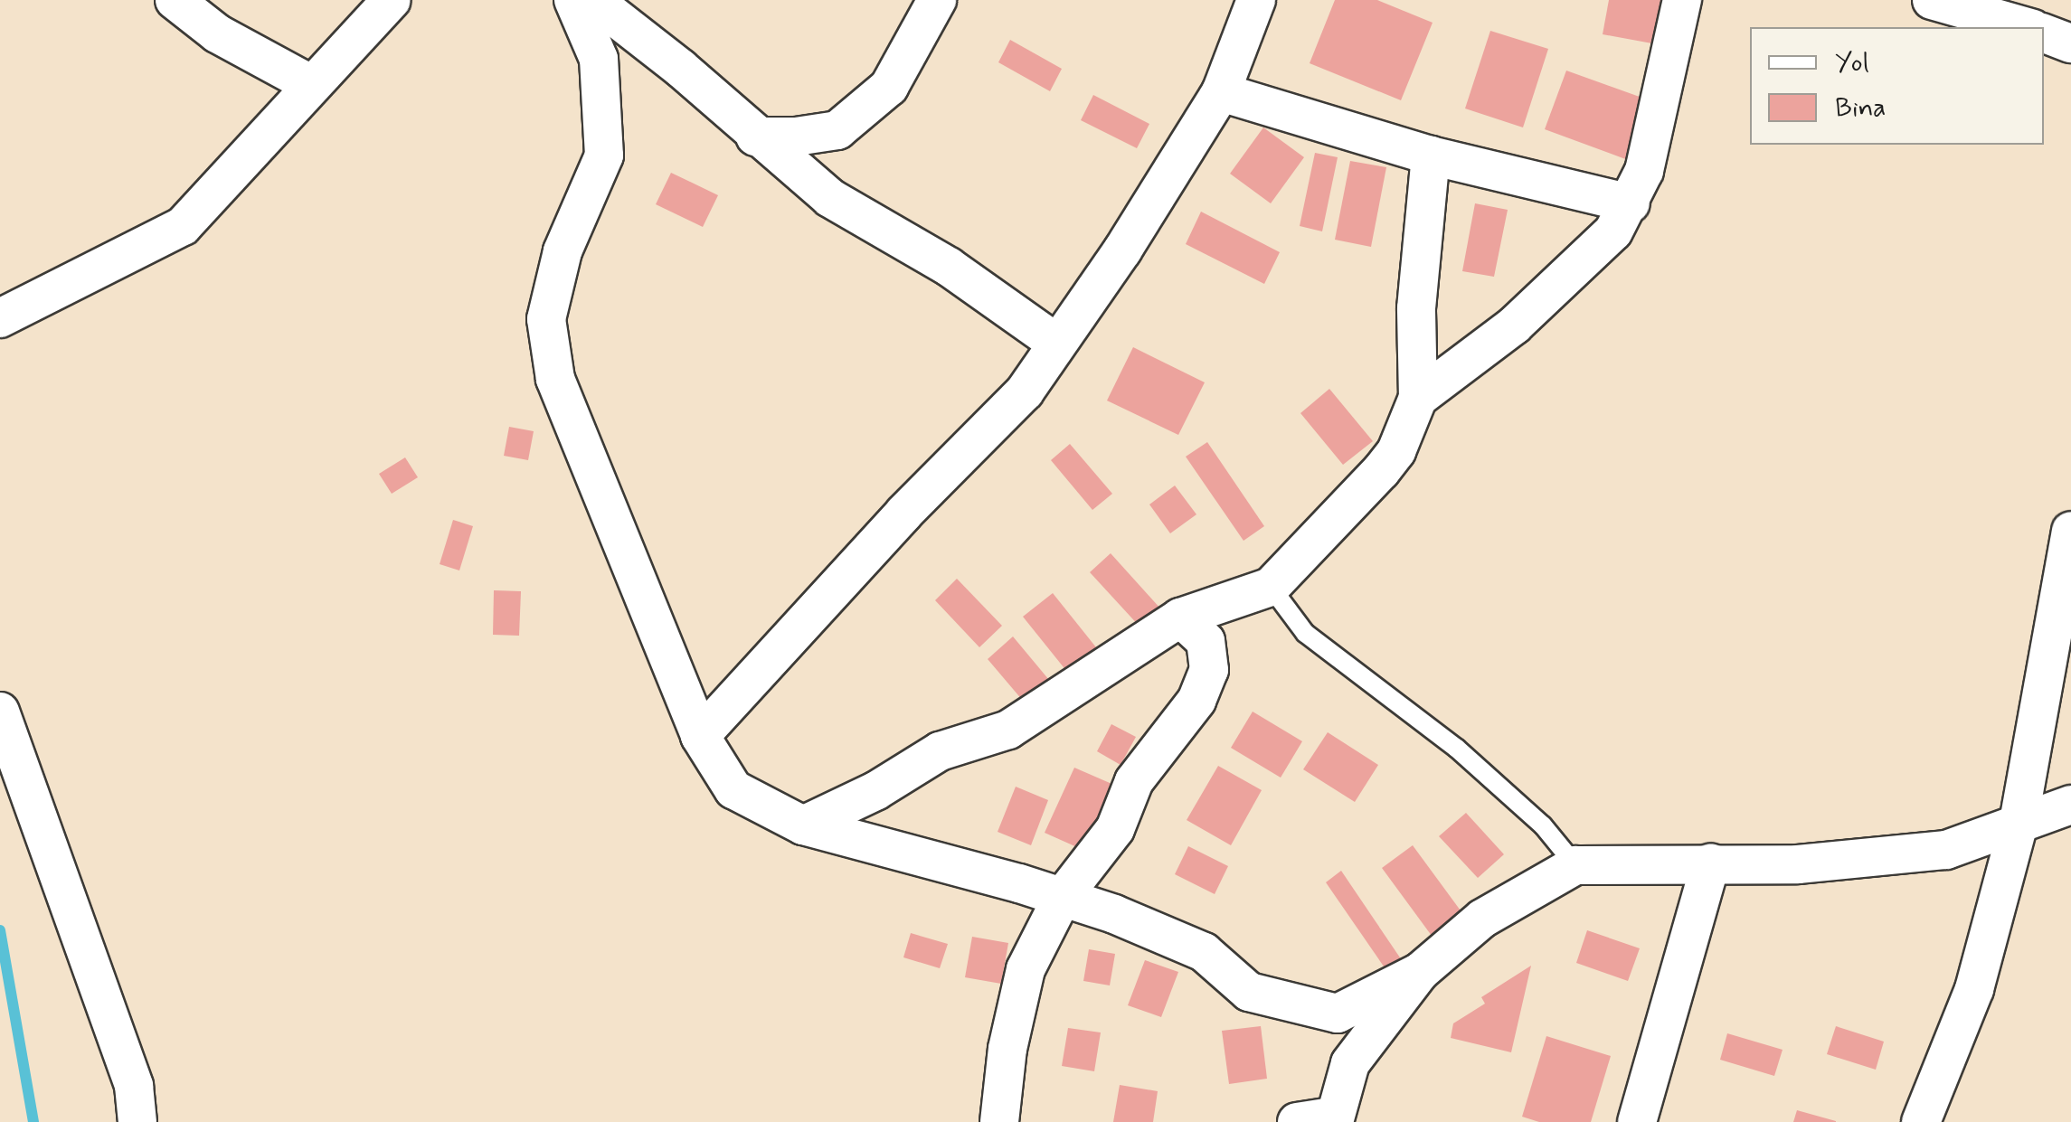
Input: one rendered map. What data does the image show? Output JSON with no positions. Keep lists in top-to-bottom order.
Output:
{
  "legend": ["Yol", "Bina"]
}
